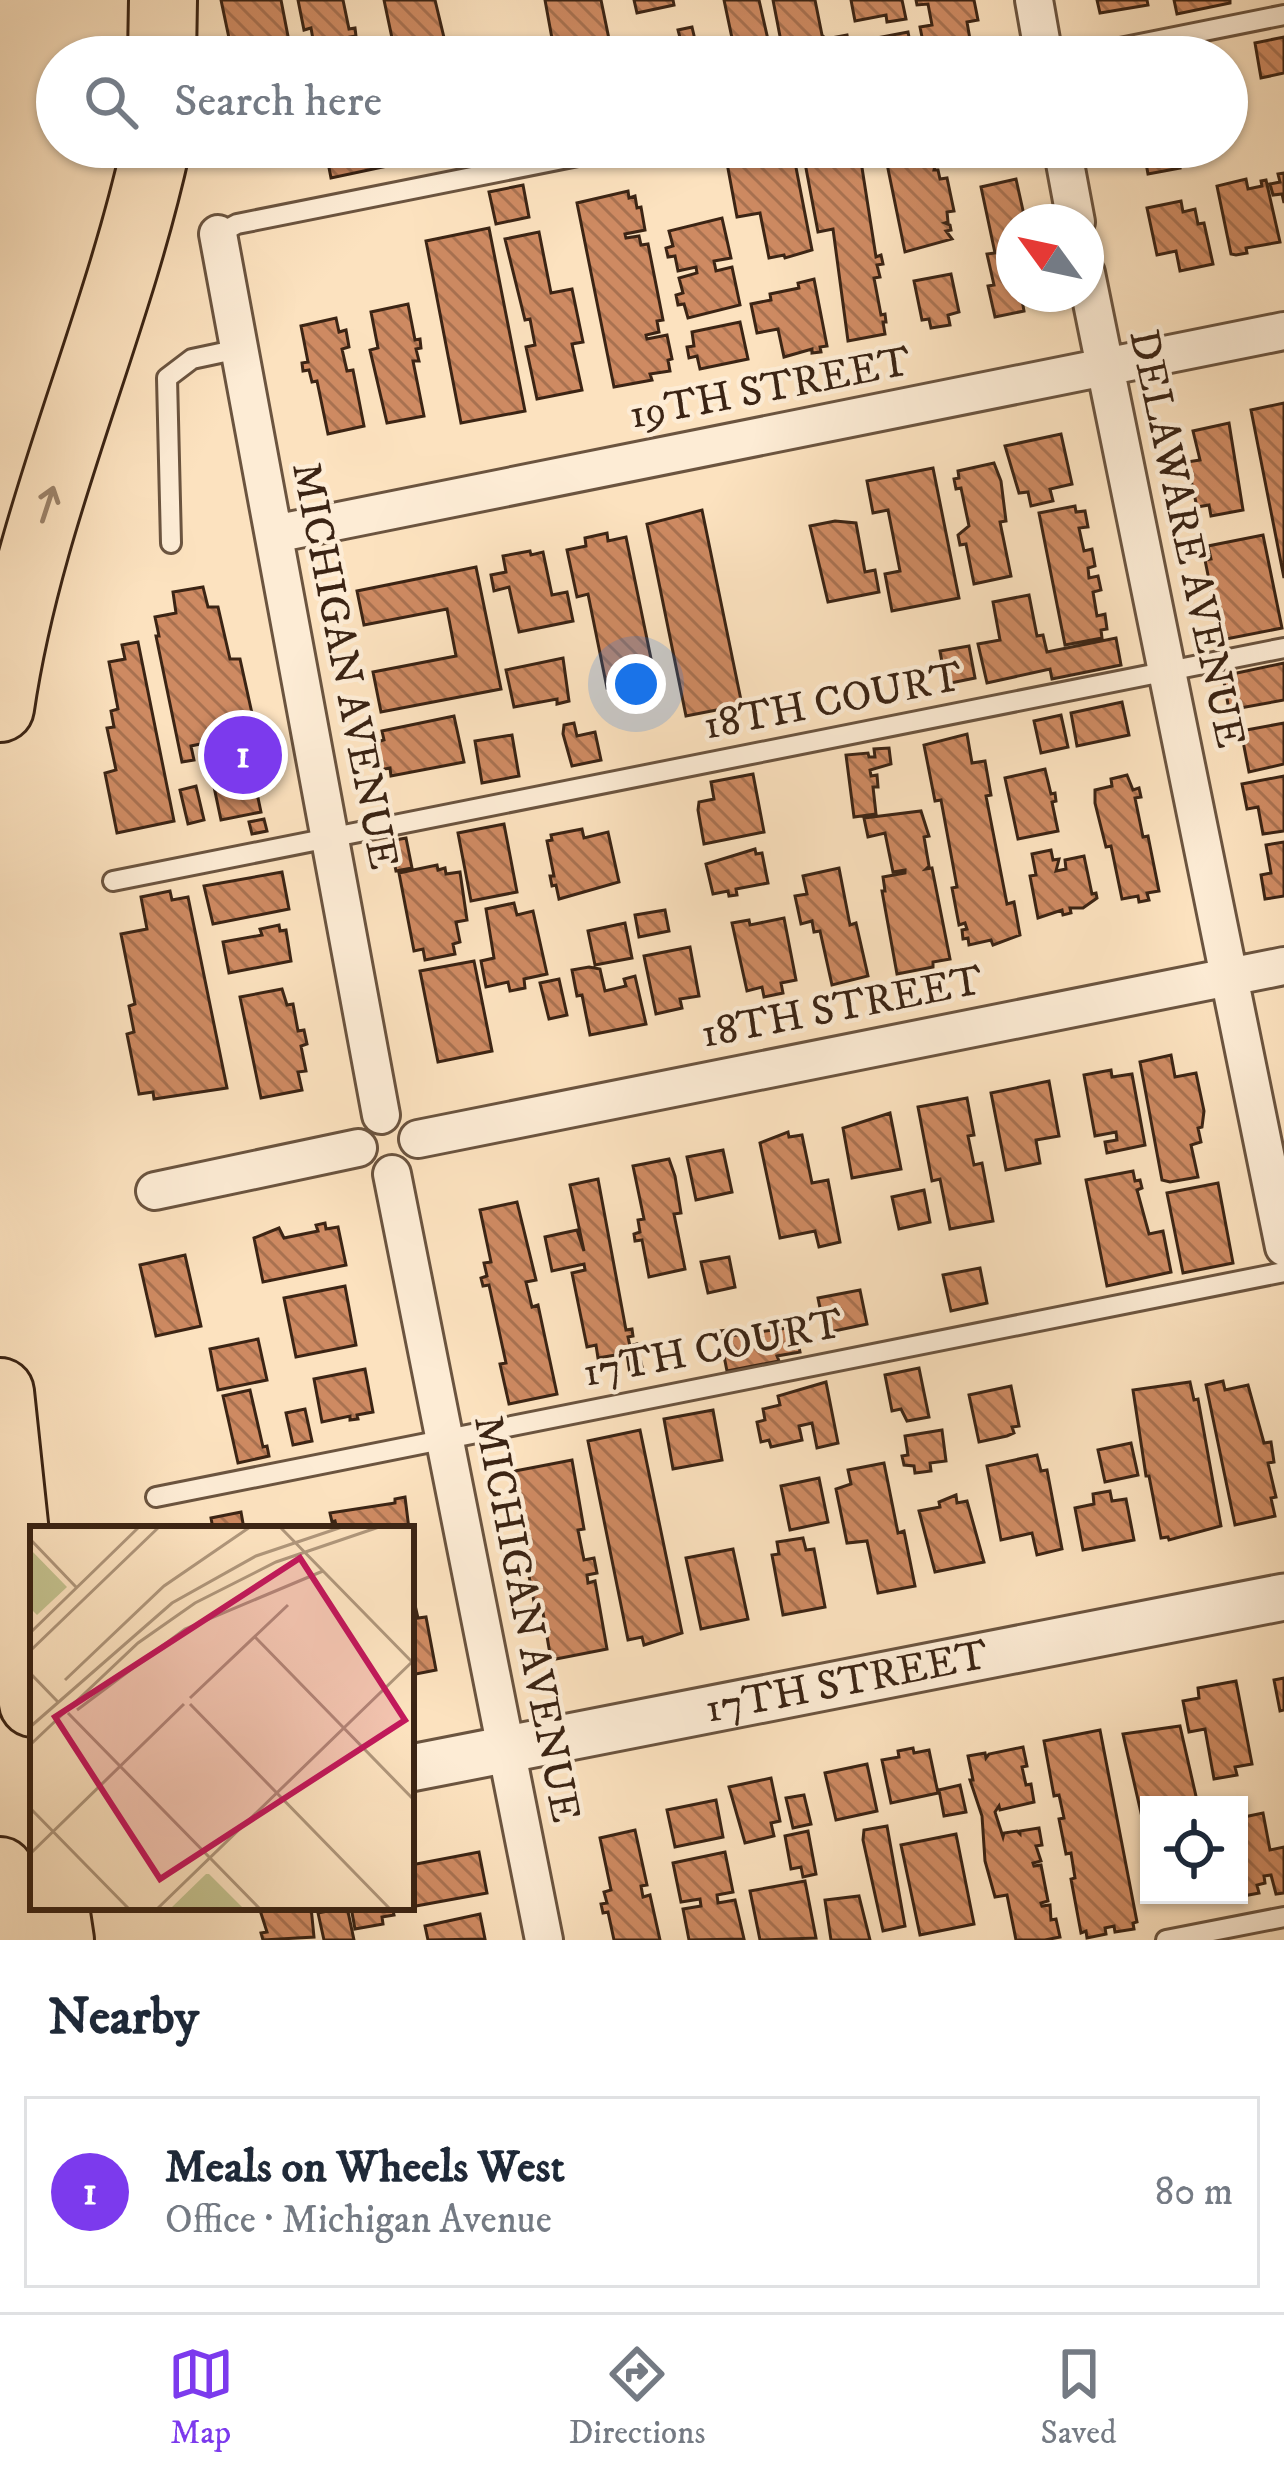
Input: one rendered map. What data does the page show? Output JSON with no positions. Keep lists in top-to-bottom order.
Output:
{
  "streets": {
    "street": [
      "19TH STREET",
      "DELAWARE AVENUE",
      "MICHIGAN AVENUE",
      "18TH STREET",
      "17TH STREET"
    ],
    "lane": ["18TH COURT", "17TH COURT"]
  },
  "crossings": [
    ["19TH STREET", "DELAWARE AVENUE"],
    ["19TH STREET", "MICHIGAN AVENUE"],
    ["DELAWARE AVENUE", "18TH COURT"],
    ["DELAWARE AVENUE", "18TH STREET"],
    ["MICHIGAN AVENUE", "18TH COURT"],
    ["MICHIGAN AVENUE", "18TH STREET"],
    ["MICHIGAN AVENUE", "17TH COURT"],
    ["MICHIGAN AVENUE", "17TH STREET"]
  ],
  "north": "top left",
  "page": {
    "search": "Search here",
    "pins": "1",
    "heading": "Nearby",
    "list": [
      {
        "mark": "1",
        "name": "Meals on Wheels West",
        "note": "Office · Michigan Avenue",
        "value": "80 m"
      }
    ],
    "nav": ["Map", "Directions", "Saved"]
  }
}
